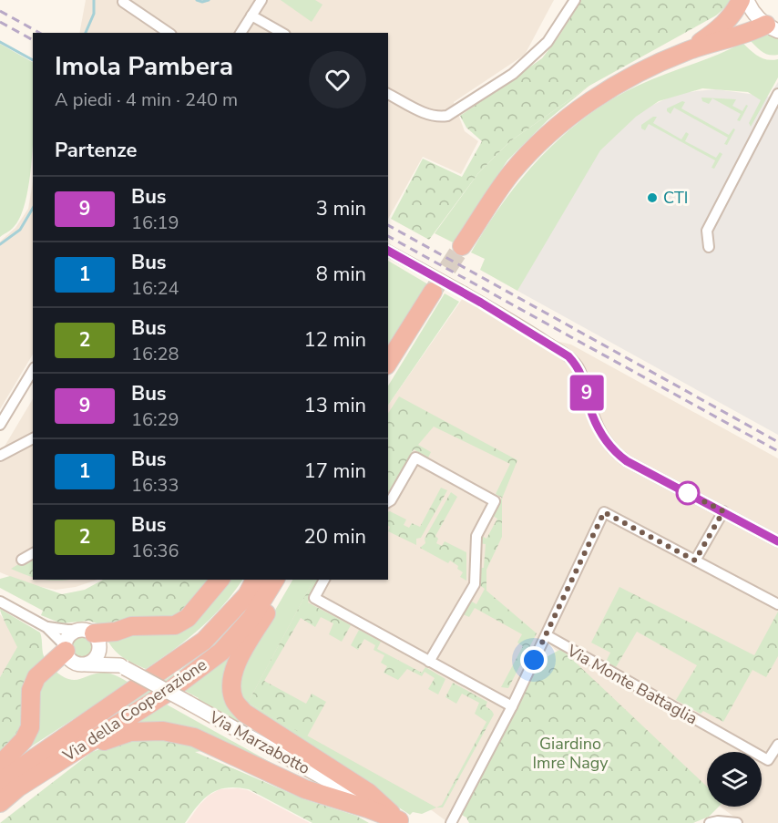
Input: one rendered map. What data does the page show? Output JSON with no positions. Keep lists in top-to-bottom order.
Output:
{
  "streets": {
    "highway": ["Via della Cooperazione"],
    "street": ["Via Monte Battaglia", "Via Marzabotto"]
  },
  "parks": ["Giardino Imre Nagy"],
  "places": ["CTI"],
  "lines": ["bus line 9"],
  "page": {
    "on_map": "9",
    "heading": [
      ["Imola Pambera", "A piedi · 4 min · 240 m"],
      "Partenze"
    ],
    "list": [
      {
        "mark": "9",
        "name": "Bus",
        "note": "16:19",
        "value": "3 min"
      },
      {
        "mark": "1",
        "name": "Bus",
        "note": "16:24",
        "value": "8 min"
      },
      {
        "mark": "2",
        "name": "Bus",
        "note": "16:28",
        "value": "12 min"
      },
      {
        "mark": "9",
        "name": "Bus",
        "note": "16:29",
        "value": "13 min"
      },
      {
        "mark": "1",
        "name": "Bus",
        "note": "16:33",
        "value": "17 min"
      },
      {
        "mark": "2",
        "name": "Bus",
        "note": "16:36",
        "value": "20 min"
      }
    ]
  }
}
